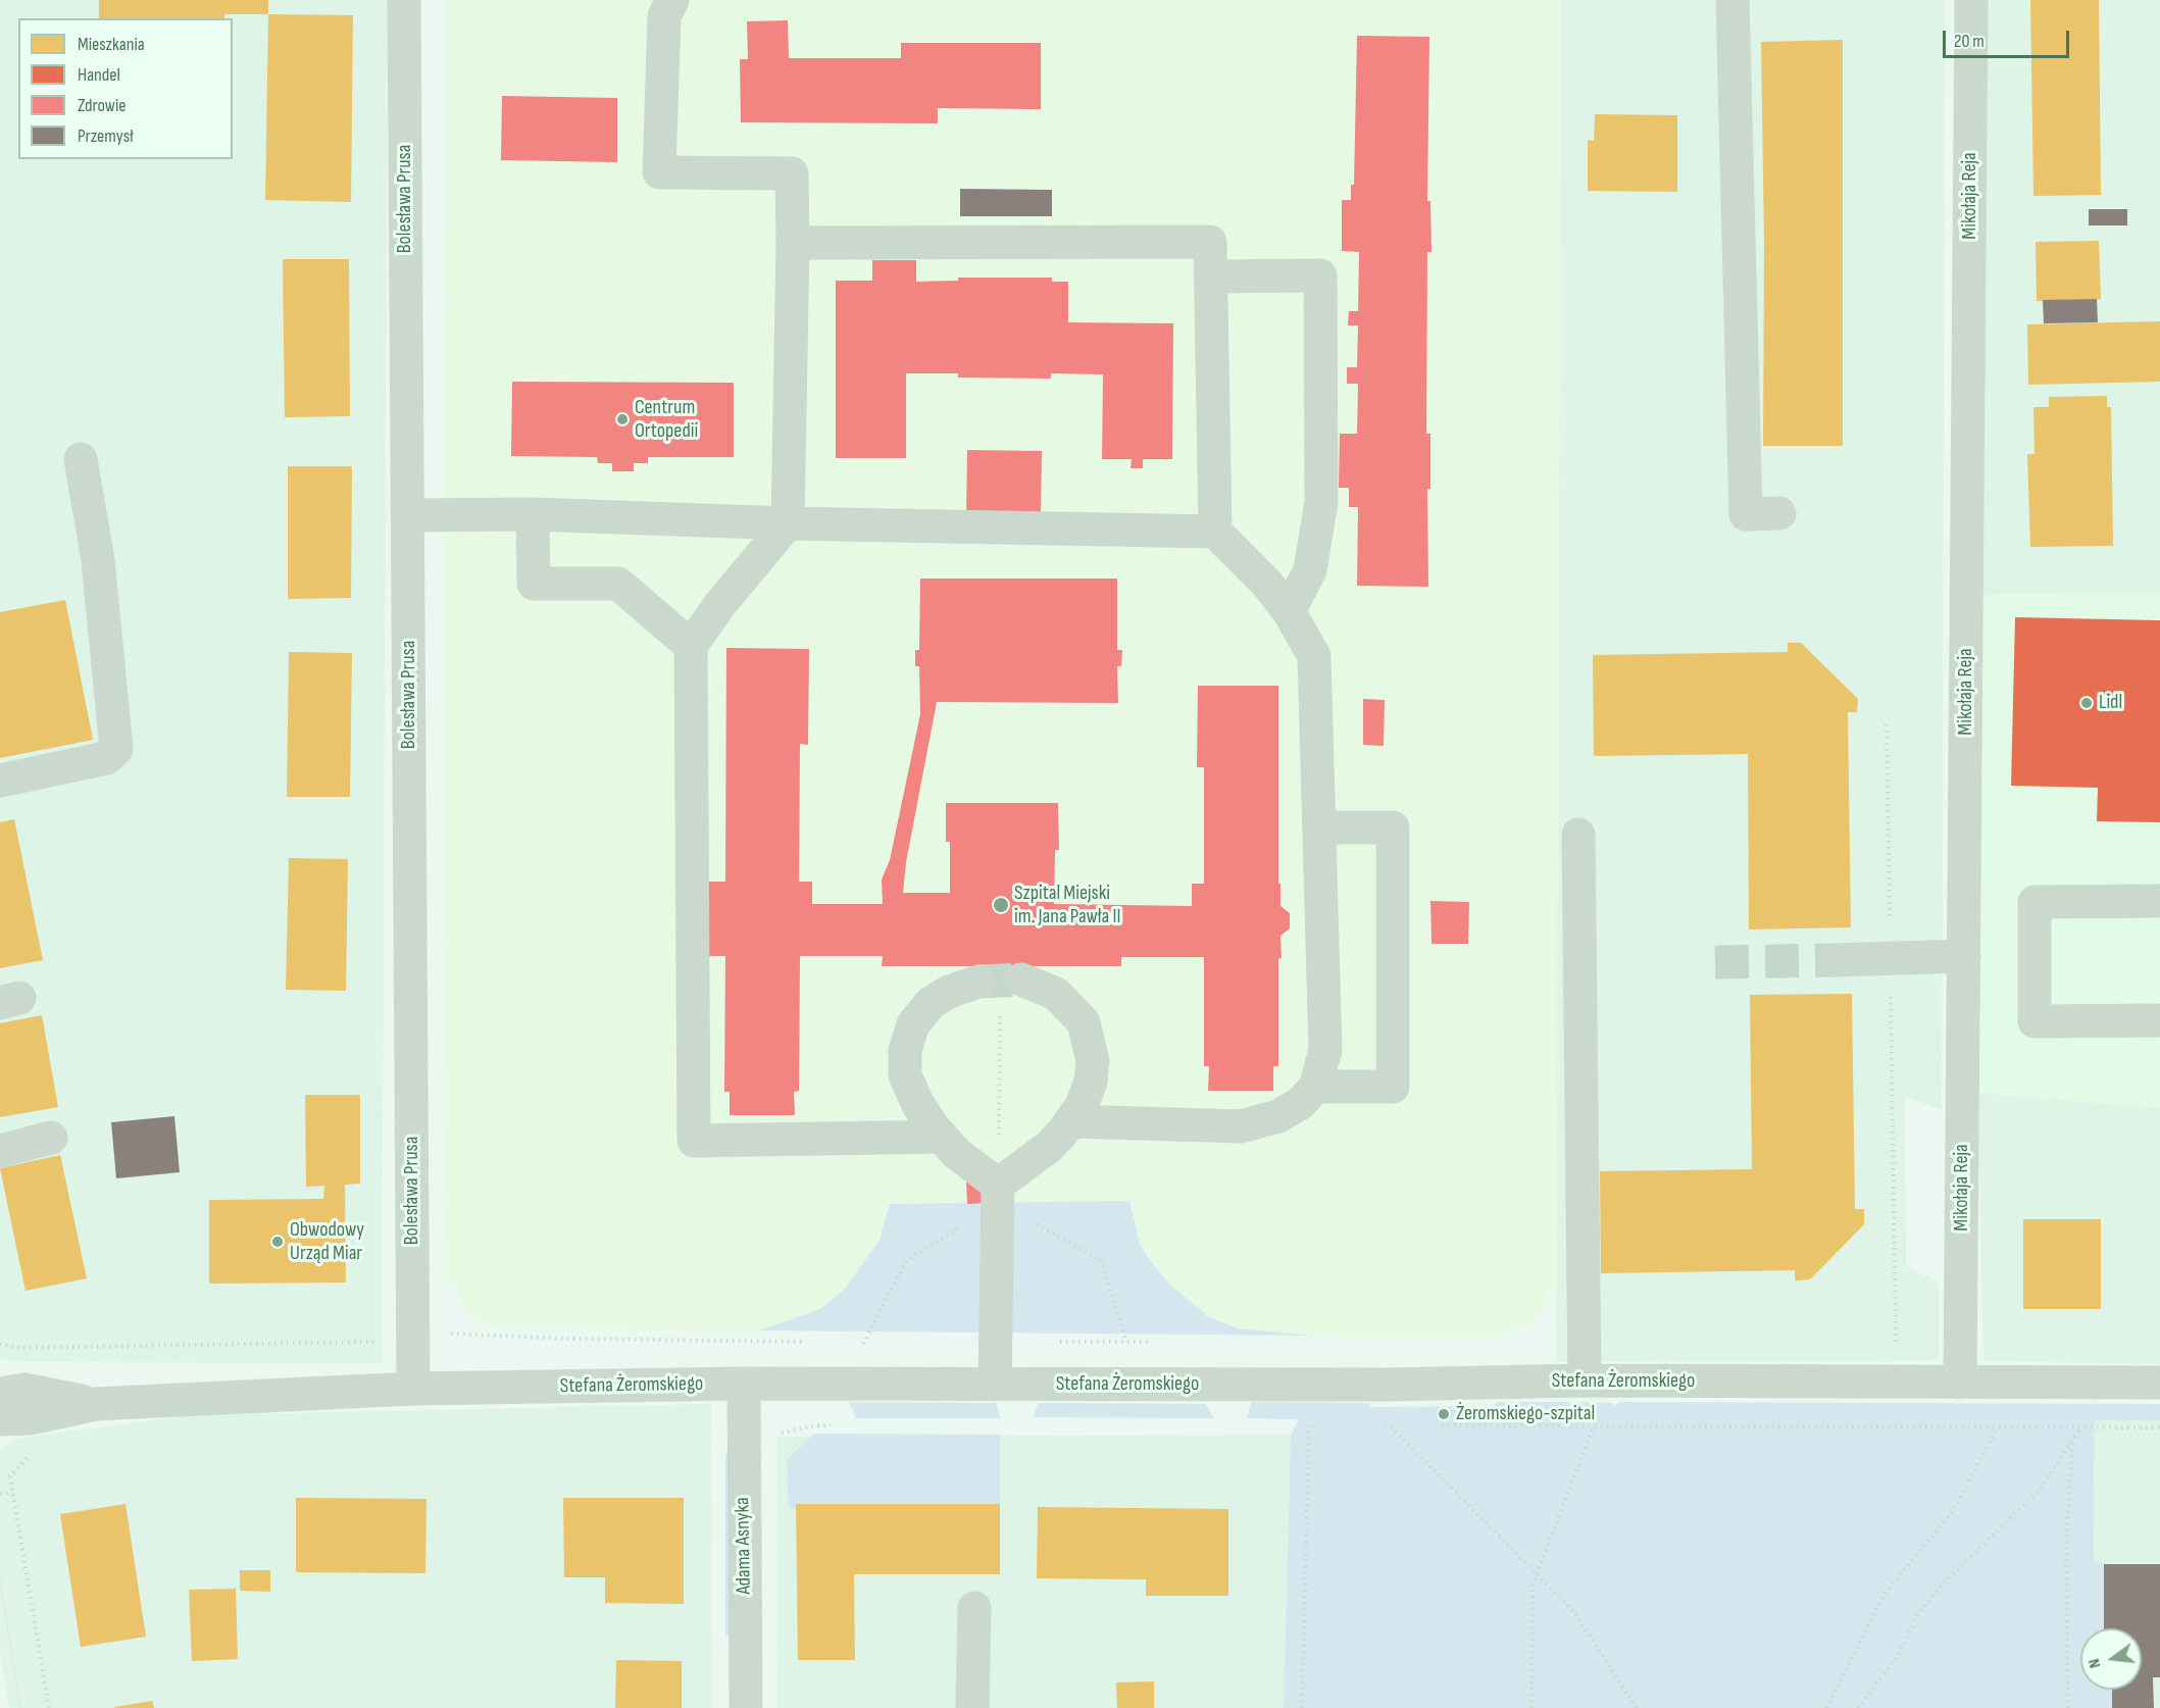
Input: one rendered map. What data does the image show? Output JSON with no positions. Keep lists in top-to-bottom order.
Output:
{
  "streets": {
    "street": [
      "Mikołaja Reja",
      "Bolesława Prusa",
      "Stefana Żeromskiego",
      "Adama Asnyka"
    ]
  },
  "crossings": [
    ["Mikołaja Reja", "Stefana Żeromskiego"],
    ["Bolesława Prusa", "Stefana Żeromskiego"],
    ["Stefana Żeromskiego", "Adama Asnyka"]
  ],
  "places": [
    "Centrum Ortopedii",
    "Lidl",
    "Szpital Miejski im. Jana Pawła II",
    "Obwodowy Urząd Miar",
    "Żeromskiego-szpital"
  ],
  "legend": [
    "Mieszkania",
    "Handel",
    "Zdrowie",
    "Przemysł"
  ],
  "scale_bar": "20 m",
  "north": "left"
}
